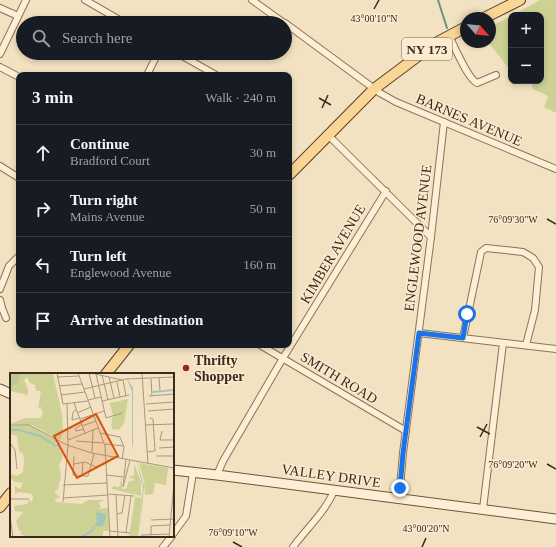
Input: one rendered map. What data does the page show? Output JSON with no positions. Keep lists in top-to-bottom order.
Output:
{
  "streets": {
    "main road": ["NY 173", "VALLEY DRIVE"],
    "street": [
      "BARNES AVENUE",
      "ENGLEWOOD AVENUE",
      "KIMBER AVENUE",
      "SMITH ROAD"
    ]
  },
  "crossings": [
    ["NY 173", "BARNES AVENUE"],
    ["BARNES AVENUE", "ENGLEWOOD AVENUE"],
    ["ENGLEWOOD AVENUE", "SMITH ROAD"],
    ["ENGLEWOOD AVENUE", "VALLEY DRIVE"],
    ["KIMBER AVENUE", "SMITH ROAD"],
    ["KIMBER AVENUE", "VALLEY DRIVE"]
  ],
  "places": ["Thrifty Shopper"],
  "north": "bottom right",
  "page": {
    "map_buttons": ["+", "−"],
    "search": "Search here",
    "heading": ["3 min", "Walk · 240 m"],
    "list": [
      ["Continue", "Bradford Court", "30 m"],
      ["Turn right", "Mains Avenue", "50 m"],
      ["Turn left", "Englewood Avenue", "160 m"],
      "Arrive at destination"
    ]
  },
  "coordinates": [
    "43°00'10\"N",
    "76°09'30\"W",
    "76°09'20\"W",
    "43°00'20\"N",
    "76°09'10\"W"
  ]
}
